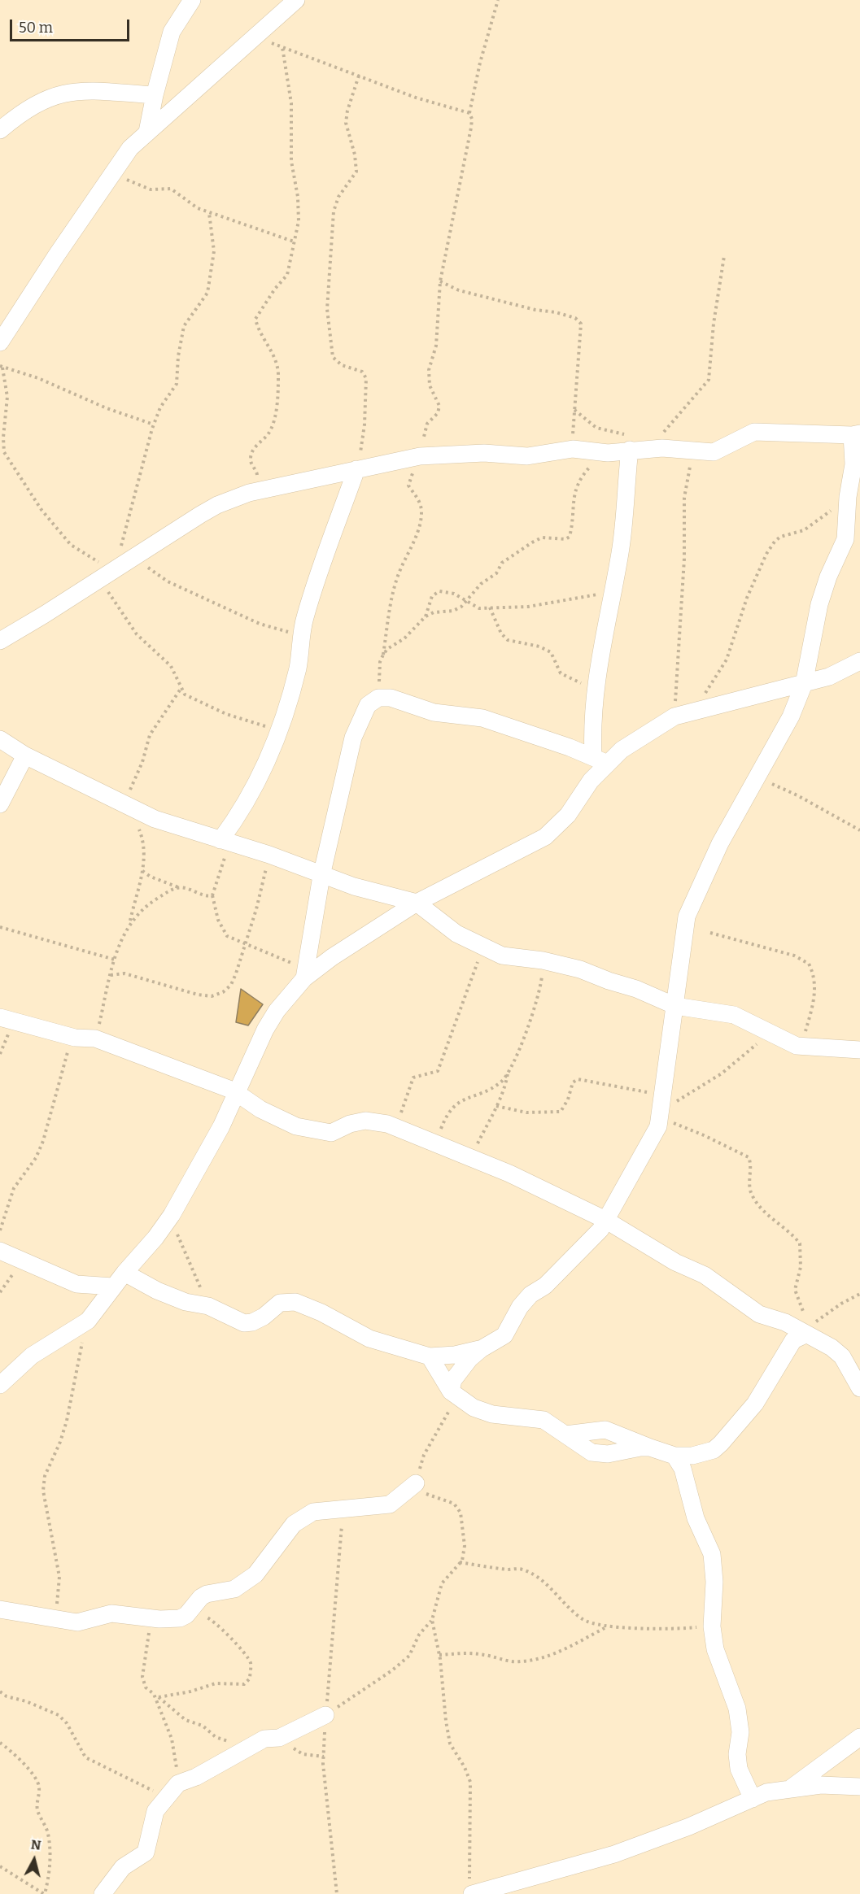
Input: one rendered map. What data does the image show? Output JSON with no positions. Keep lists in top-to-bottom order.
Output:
{
  "scale_bar": "50 m",
  "north": "top"
}
